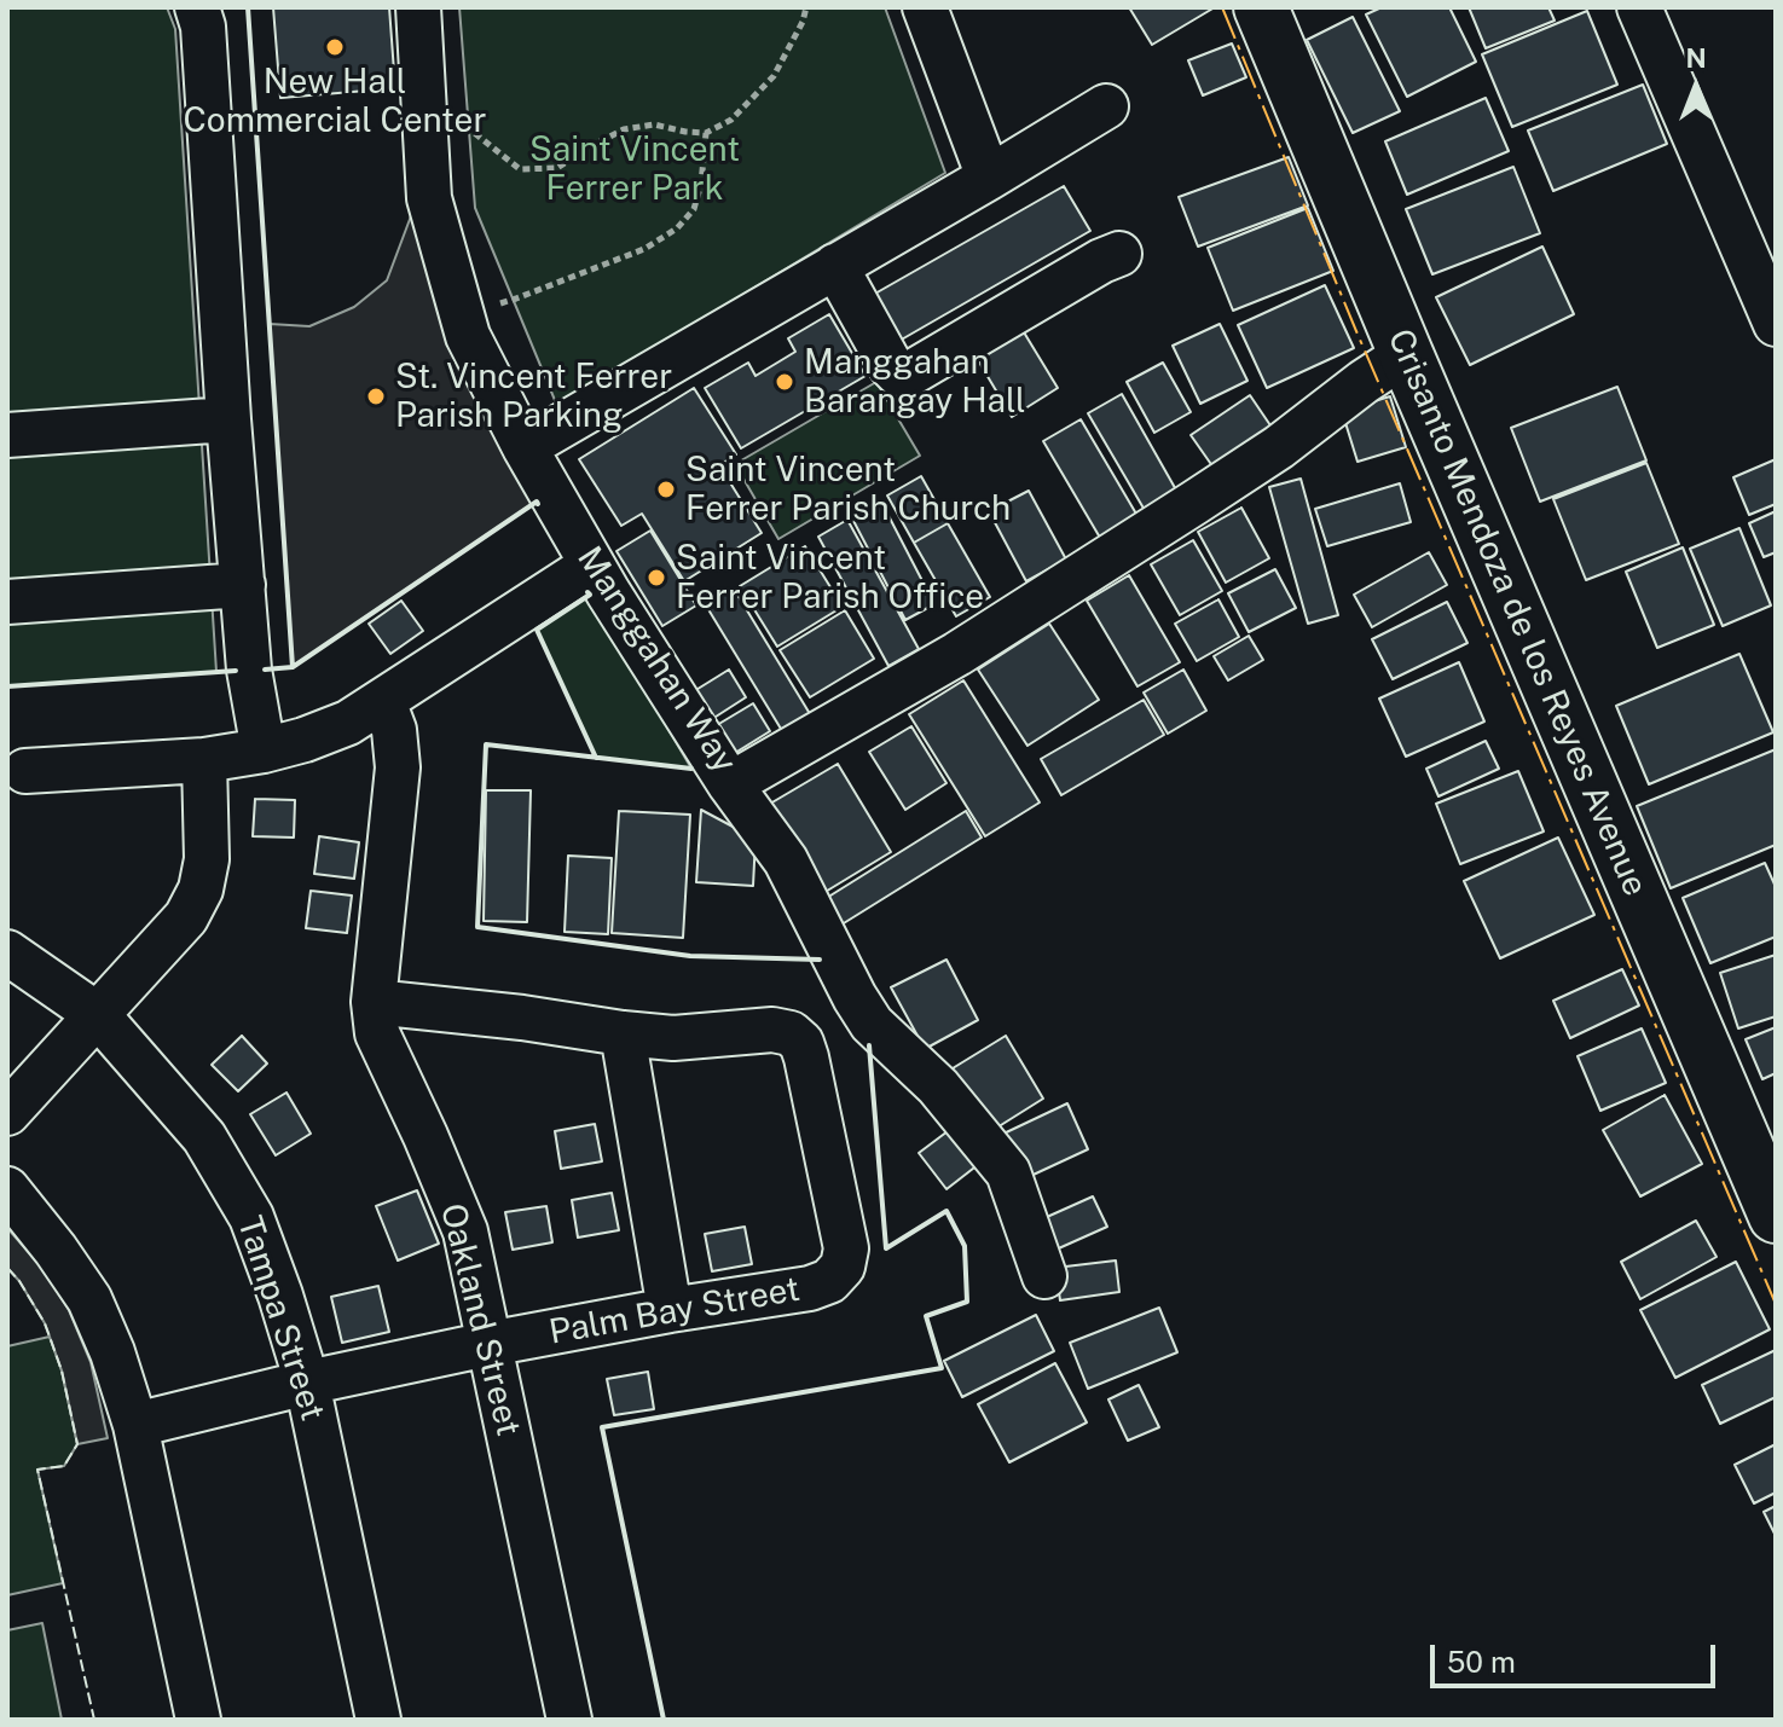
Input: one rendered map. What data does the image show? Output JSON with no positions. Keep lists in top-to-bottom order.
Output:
{
  "streets": {
    "main road": ["Crisanto Mendoza de los Reyes Avenue"],
    "street": [
      "Manggahan Way",
      "Palm Bay Street",
      "Tampa Street",
      "Oakland Street"
    ]
  },
  "crossings": [
    ["Crisanto Mendoza de los Reyes Avenue", "Manggahan Way"],
    ["Palm Bay Street", "Tampa Street"],
    ["Palm Bay Street", "Oakland Street"]
  ],
  "parks": ["Saint Vincent Ferrer Park"],
  "places": [
    "New Hall Commercial Center",
    "Manggahan Barangay Hall",
    "St. Vincent Ferrer Parish Parking",
    "Saint Vincent Ferrer Parish Church",
    "Saint Vincent Ferrer Parish Office"
  ],
  "scale_bar": "50 m",
  "north": "top"
}
